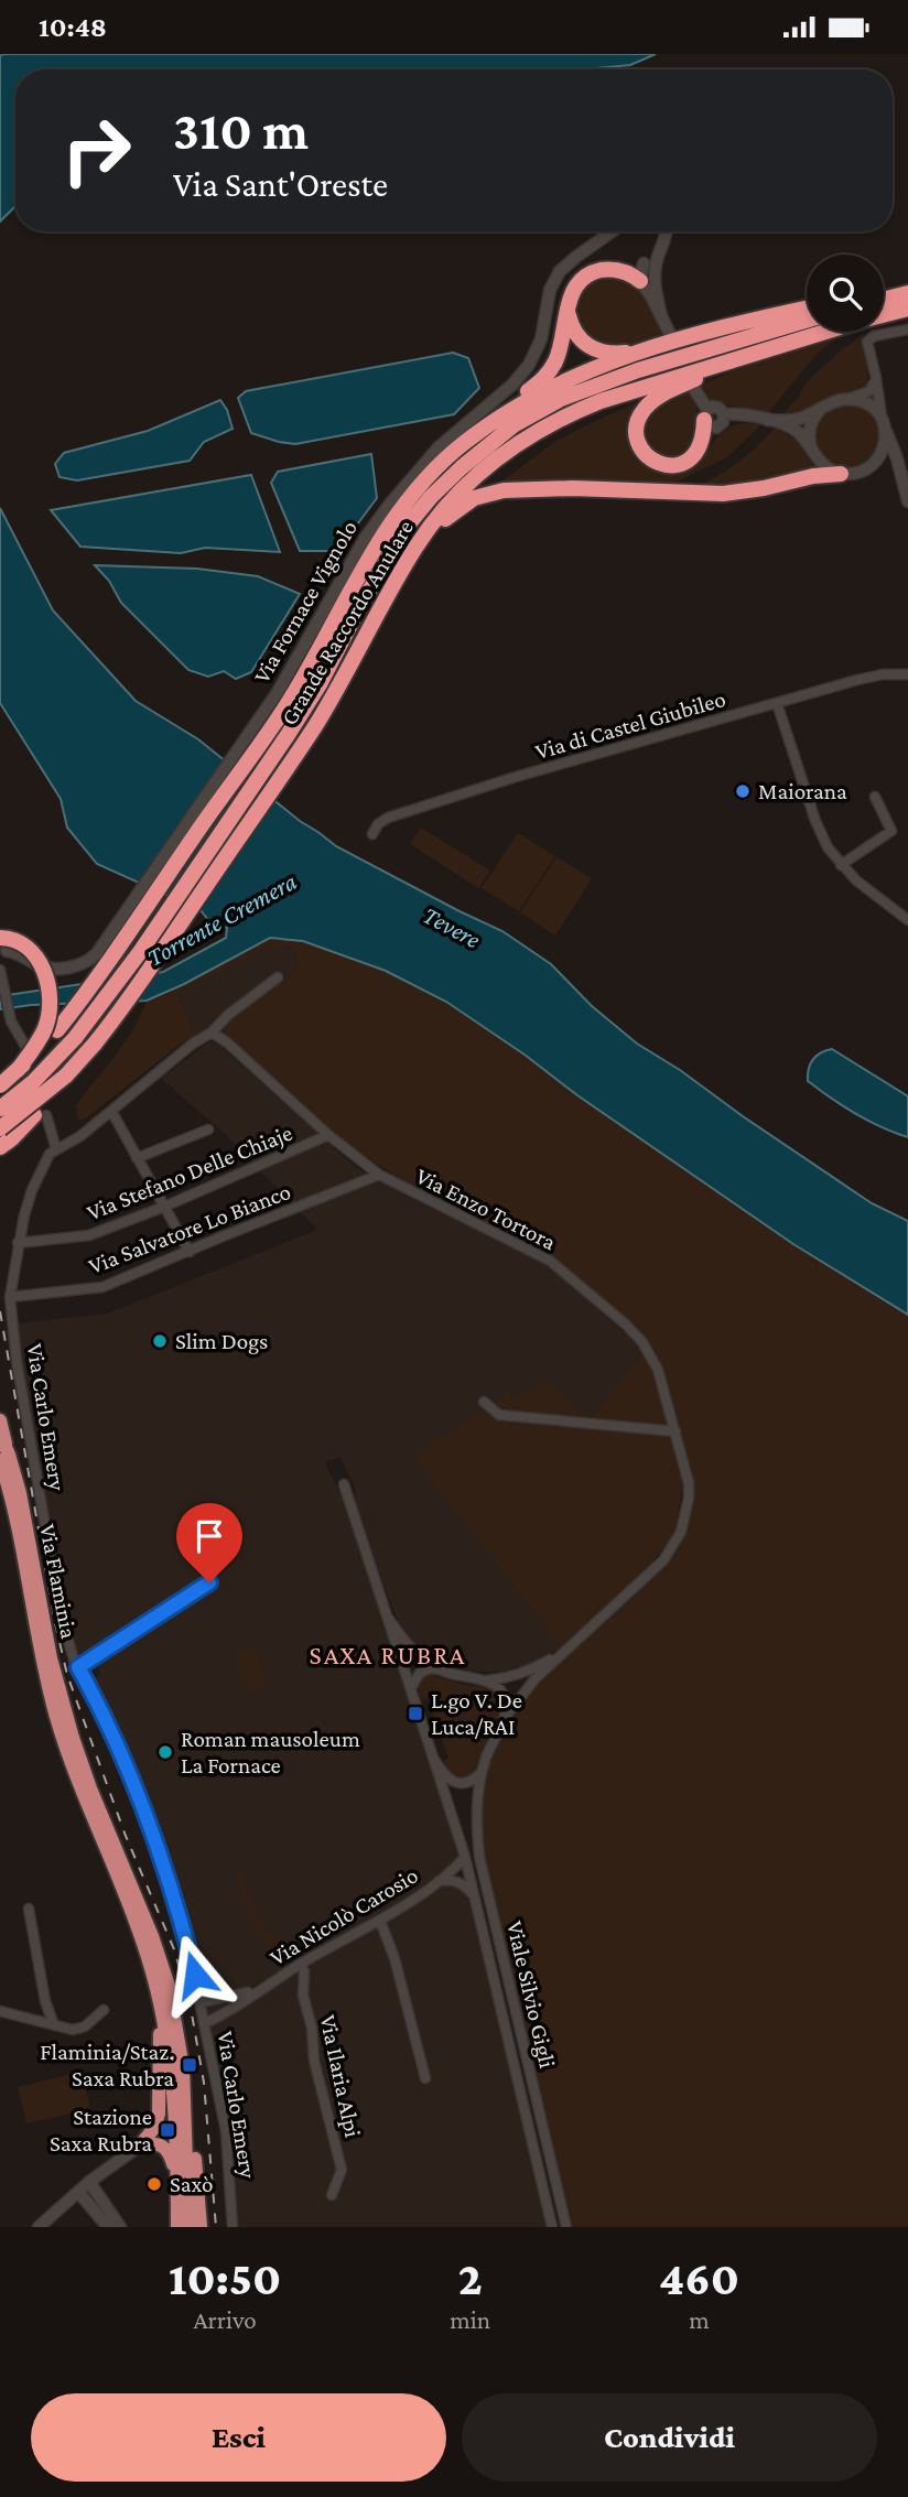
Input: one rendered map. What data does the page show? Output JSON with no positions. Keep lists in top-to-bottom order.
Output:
{
  "streets": {
    "highway": ["Grande Raccordo Anulare", "Via Flaminia"],
    "street": [
      "Via Fornace Vignolo",
      "Via di Castel Giubileo",
      "Via Stefano Delle Chiaje",
      "Via Enzo Tortora",
      "Via Salvatore Lo Bianco",
      "Via Carlo Emery",
      "Via Nicolò Carosio",
      "Viale Silvio Gigli",
      "Via Ilaria Alpi"
    ]
  },
  "crossings": [
    ["Via Fornace Vignolo", "Grande Raccordo Anulare"],
    ["Via Stefano Delle Chiaje", "Via Enzo Tortora"],
    ["Via Stefano Delle Chiaje", "Via Carlo Emery"],
    ["Via Enzo Tortora", "Via Salvatore Lo Bianco"],
    ["Via Enzo Tortora", "Viale Silvio Gigli"],
    ["Via Salvatore Lo Bianco", "Via Carlo Emery"],
    ["Via Carlo Emery", "Via Nicolò Carosio"],
    ["Via Nicolò Carosio", "Viale Silvio Gigli"],
    ["Via Nicolò Carosio", "Via Ilaria Alpi"]
  ],
  "districts": ["SAXA RUBRA"],
  "water": ["Torrente Cremera", "Tevere"],
  "places": {
    "other": [
      "Maiorana",
      "Slim Dogs",
      "Roman mausoleum La Fornace",
      "Saxò"
    ],
    "transit": ["L.go V. De Luca/RAI", "Flaminia/Staz. Saxa Rubra", "Stazione Saxa Rubra"]
  },
  "page": {
    "status": "10:48",
    "turn": ["310 m", "Via Sant'Oreste"],
    "eta": [
      "10:50",
      "Arrivo",
      "2",
      "min",
      "460",
      "m"
    ],
    "buttons": ["Esci", "Condividi"]
  }
}
